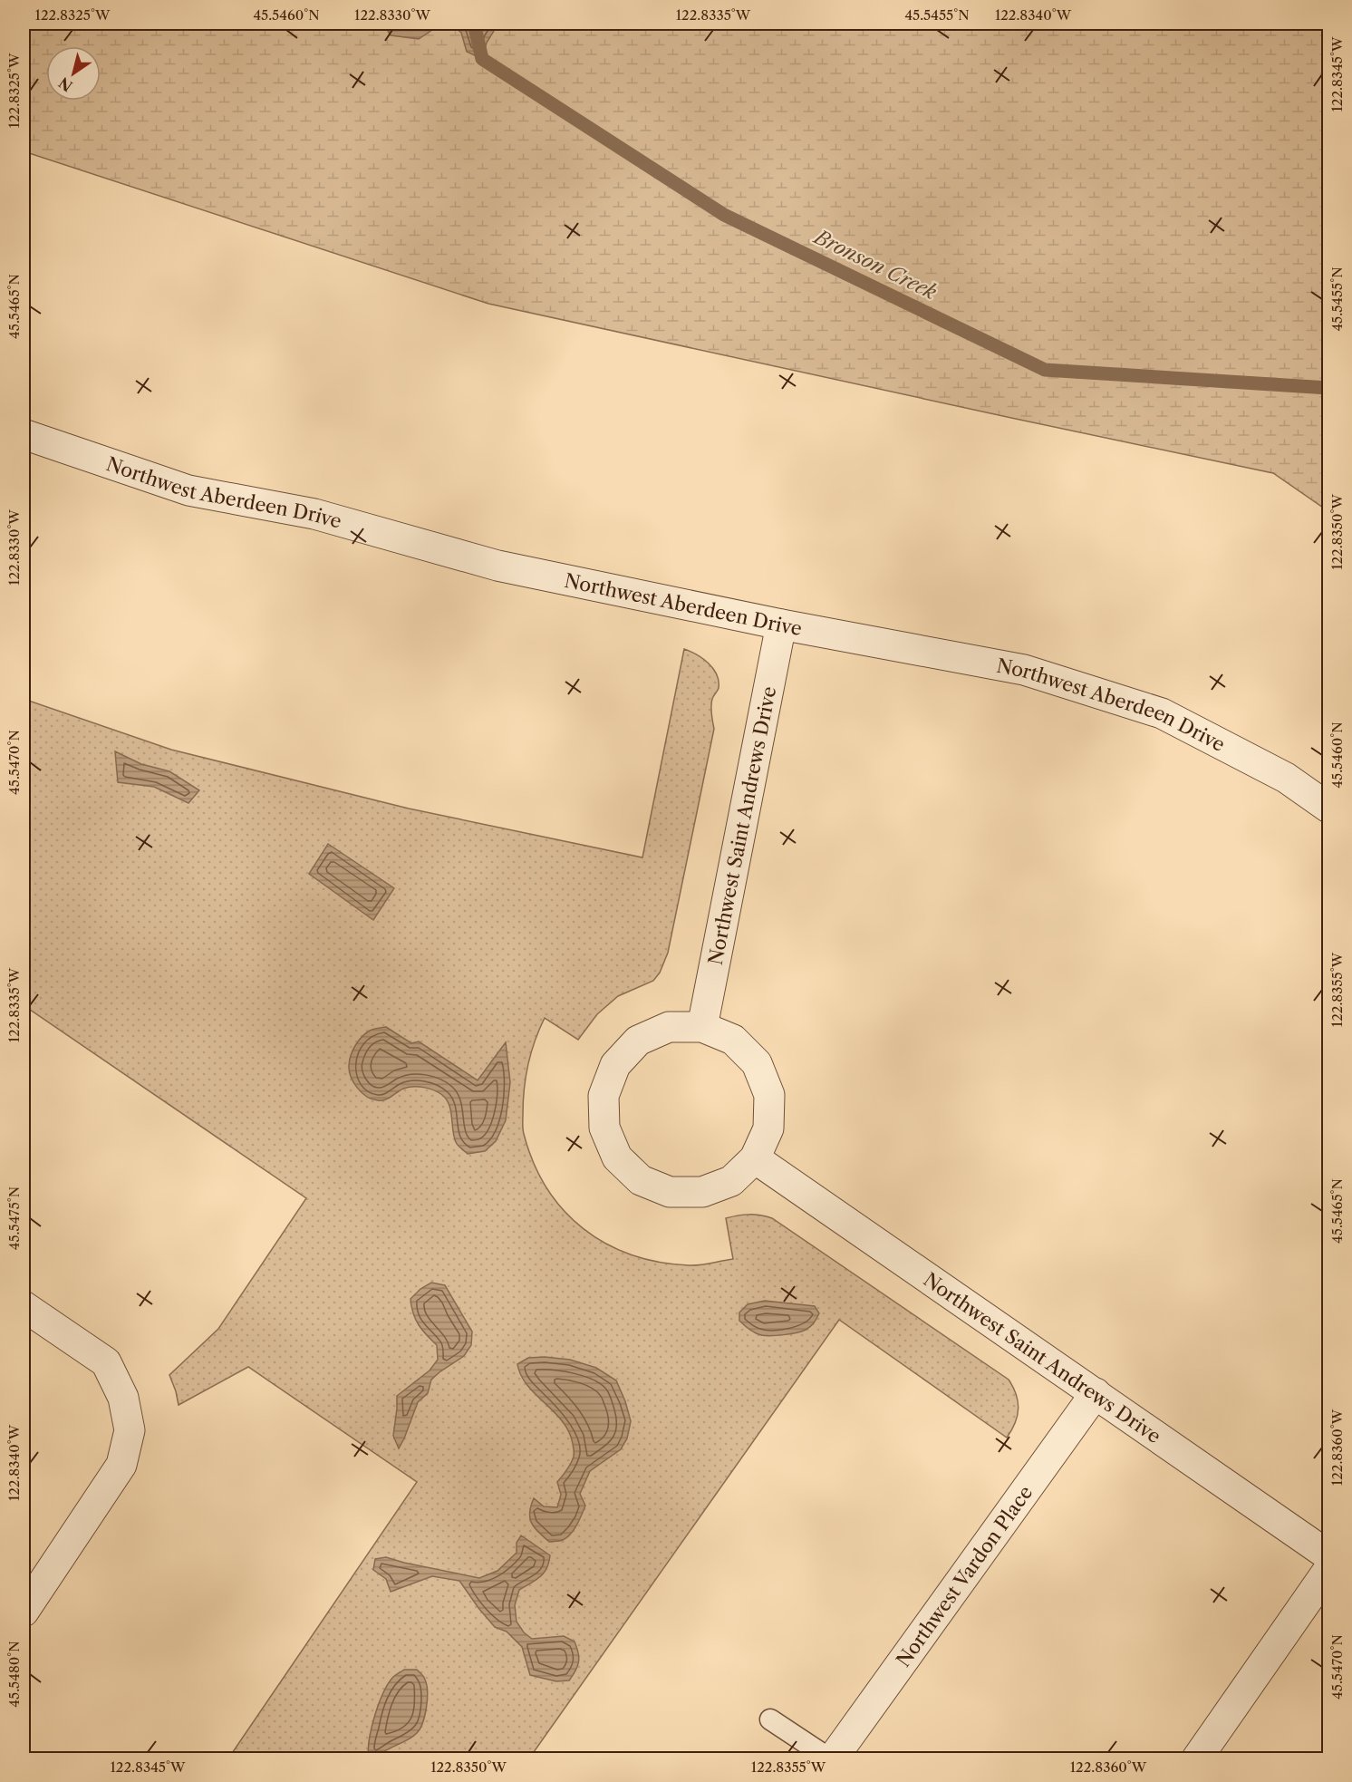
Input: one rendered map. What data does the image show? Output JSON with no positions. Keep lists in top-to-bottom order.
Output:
{
  "streets": {
    "street": ["Northwest Aberdeen Drive", "Northwest Saint Andrews Drive", "Northwest Vardon Place"]
  },
  "crossings": [
    ["Northwest Aberdeen Drive", "Northwest Saint Andrews Drive"],
    ["Northwest Saint Andrews Drive", "Northwest Vardon Place"]
  ],
  "water": ["Bronson Creek"],
  "north": "bottom left",
  "coordinates": [
    "122.8325°W",
    "45.5460°N",
    "122.8330°W",
    "122.8335°W",
    "45.5455°N",
    "122.8340°W",
    "122.8345°W",
    "45.5465°N",
    "122.8350°W",
    "45.5470°N",
    "122.8355°W",
    "45.5475°N",
    "122.8360°W",
    "45.5480°N"
  ]
}
